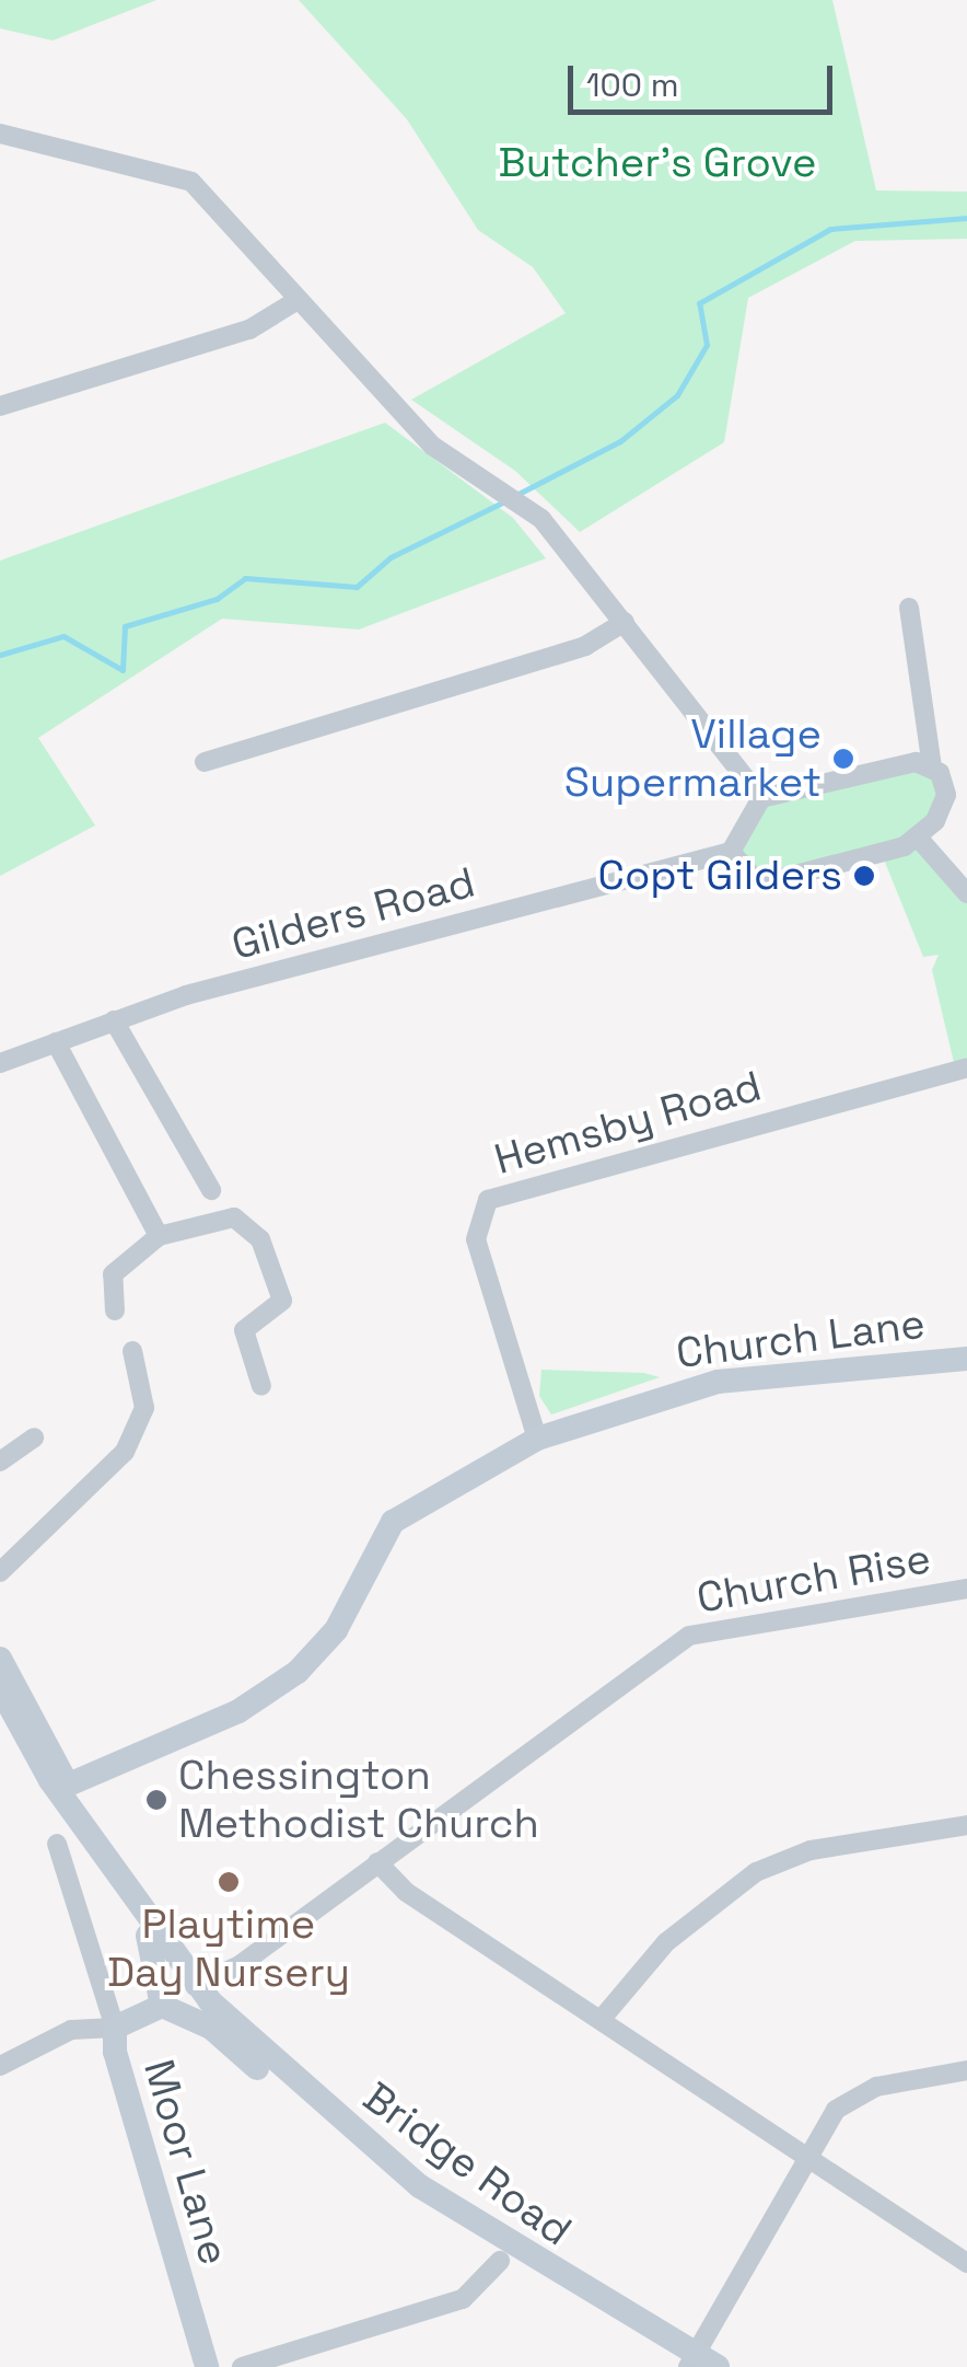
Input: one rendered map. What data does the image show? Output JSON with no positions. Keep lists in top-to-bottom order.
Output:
{
  "streets": {
    "street": [
      "Gilders Road",
      "Hemsby Road",
      "Church Lane",
      "Church Rise",
      "Moor Lane",
      "Bridge Road"
    ]
  },
  "crossings": [
    ["Hemsby Road", "Church Lane"],
    ["Church Rise", "Moor Lane"],
    ["Church Rise", "Bridge Road"],
    ["Moor Lane", "Bridge Road"]
  ],
  "parks": ["Butcher's Grove"],
  "places": [
    "Village Supermarket",
    "Copt Gilders",
    "Chessington Methodist Church",
    "Playtime Day Nursery"
  ],
  "scale_bar": "100 m"
}
